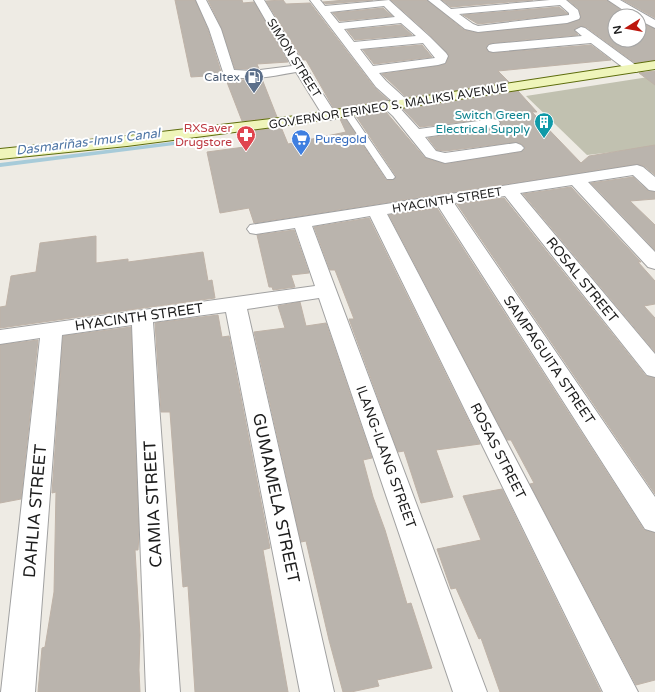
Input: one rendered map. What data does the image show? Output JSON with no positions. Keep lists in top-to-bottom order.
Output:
{
  "streets": {
    "main road": ["GOVERNOR ERINEO S. MALIKSI AVENUE"],
    "street": [
      "SIMON STREET",
      "HYACINTH STREET",
      "ROSAL STREET",
      "SAMPAGUITA STREET",
      "ROSAS STREET",
      "ILANG-ILANG STREET",
      "GUMAMELA STREET",
      "CAMIA STREET",
      "DAHLIA STREET"
    ]
  },
  "crossings": [
    ["SIMON STREET", "GOVERNOR ERINEO S. MALIKSI AVENUE"],
    ["HYACINTH STREET", "ROSAL STREET"],
    ["HYACINTH STREET", "SAMPAGUITA STREET"],
    ["HYACINTH STREET", "ROSAS STREET"],
    ["HYACINTH STREET", "ILANG-ILANG STREET"],
    ["HYACINTH STREET", "GUMAMELA STREET"],
    ["HYACINTH STREET", "CAMIA STREET"],
    ["HYACINTH STREET", "DAHLIA STREET"]
  ],
  "water": ["Dasmariñas-Imus Canal"],
  "places": {
    "fuel station": ["Caltex"],
    "building": ["Switch Green Electrical Supply"],
    "pharmacy": ["RXSaver Drugstore"],
    "supermarket": ["Puregold"]
  },
  "north": "left"
}
